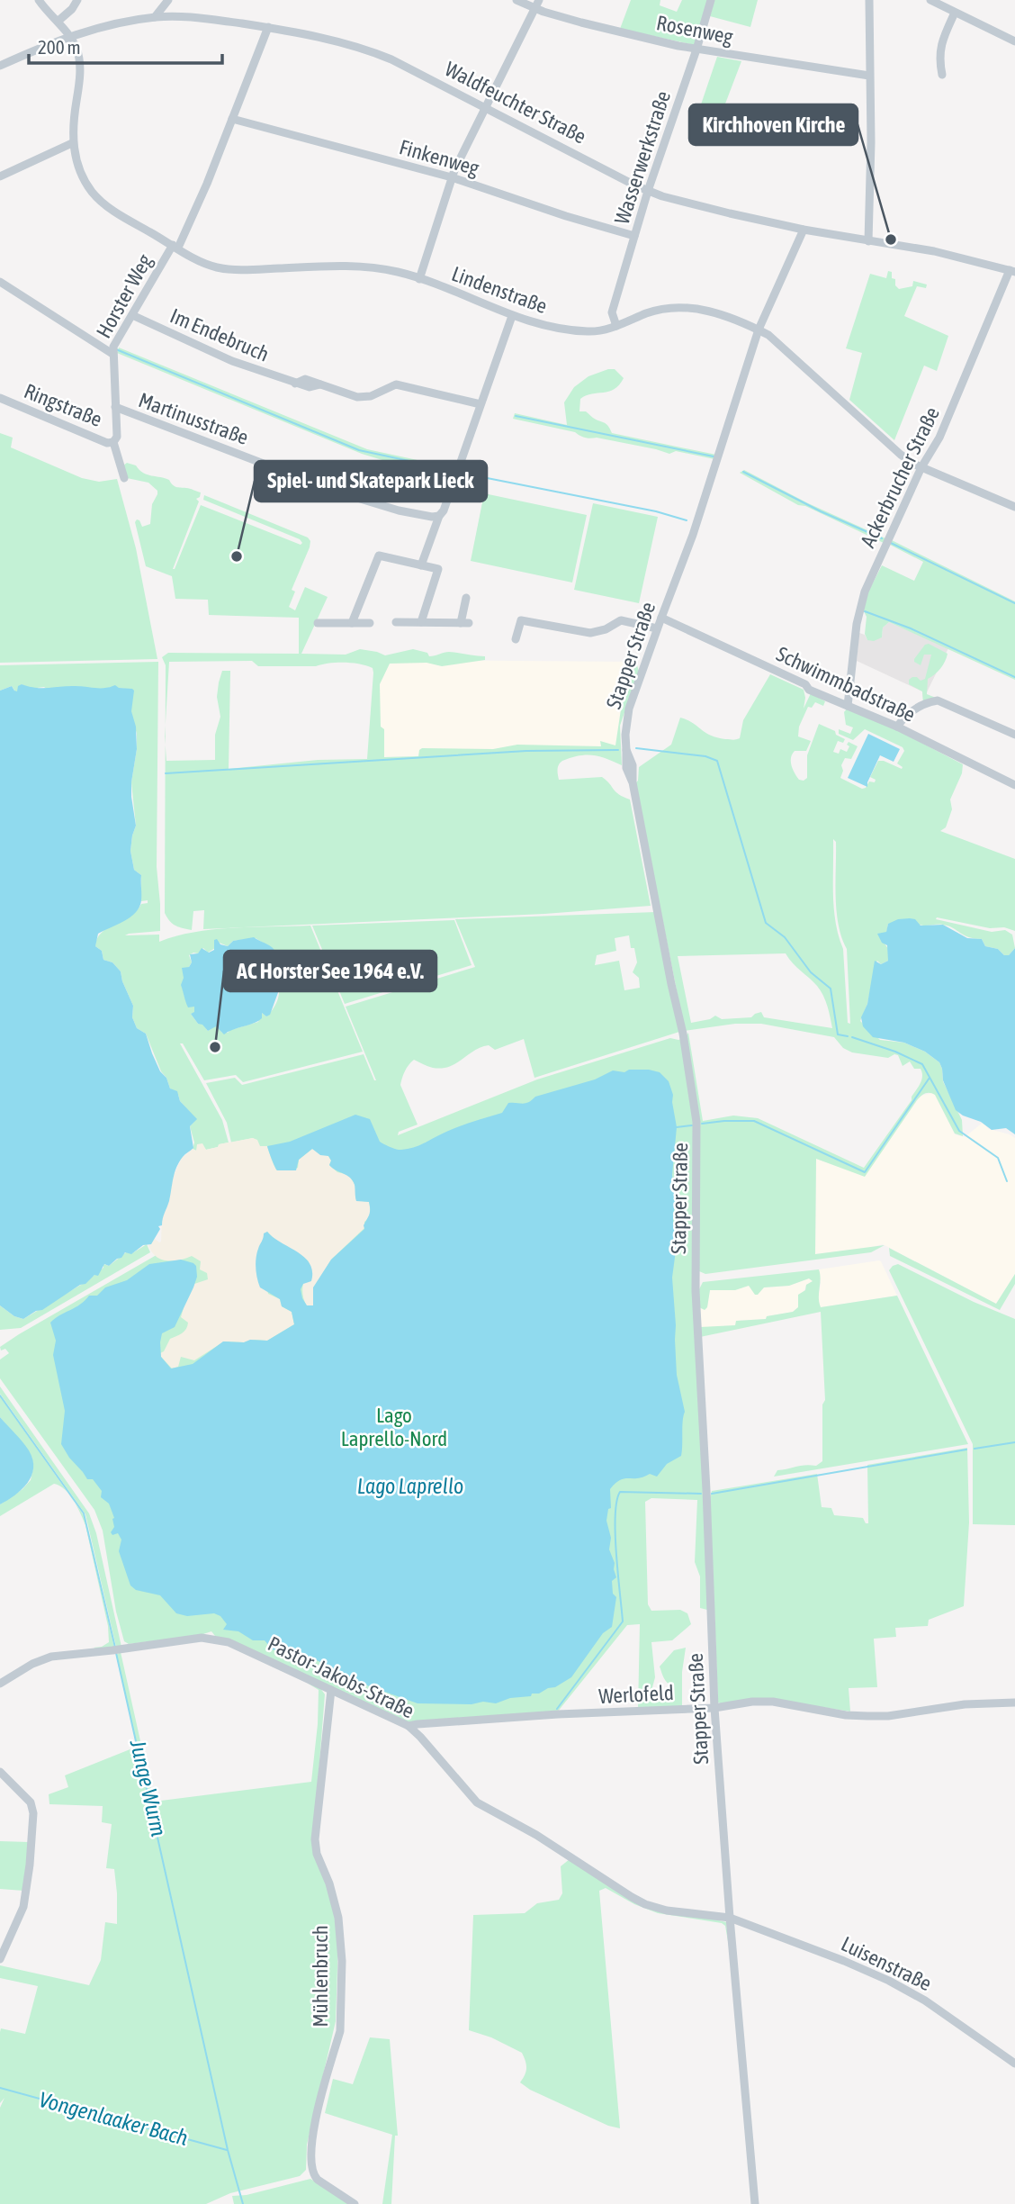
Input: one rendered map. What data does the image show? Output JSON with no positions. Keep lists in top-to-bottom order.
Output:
{
  "streets": {
    "street": [
      "Rosenweg",
      "Waldfeuchter Straße",
      "Finkenweg",
      "Wasserwerkstraße",
      "Lindenstraße",
      "Horster Weg",
      "Im Endebruch",
      "Ringstraße",
      "Martinusstraße",
      "Ackerbrucher Straße",
      "Stapper Straße",
      "Schwimmbadstraße",
      "Pastor-Jakobs-Straße",
      "Werlofeld",
      "Luisenstraße",
      "Mühlenbruch"
    ]
  },
  "crossings": [
    ["Rosenweg", "Wasserwerkstraße"],
    ["Waldfeuchter Straße", "Wasserwerkstraße"],
    ["Waldfeuchter Straße", "Lindenstraße"],
    ["Waldfeuchter Straße", "Horster Weg"],
    ["Waldfeuchter Straße", "Ackerbrucher Straße"],
    ["Waldfeuchter Straße", "Stapper Straße"],
    ["Finkenweg", "Wasserwerkstraße"],
    ["Finkenweg", "Horster Weg"],
    ["Wasserwerkstraße", "Lindenstraße"],
    ["Lindenstraße", "Horster Weg"],
    ["Lindenstraße", "Ackerbrucher Straße"],
    ["Lindenstraße", "Stapper Straße"],
    ["Horster Weg", "Im Endebruch"],
    ["Horster Weg", "Ringstraße"],
    ["Horster Weg", "Martinusstraße"],
    ["Ackerbrucher Straße", "Schwimmbadstraße"],
    ["Stapper Straße", "Schwimmbadstraße"],
    ["Stapper Straße", "Pastor-Jakobs-Straße"],
    ["Stapper Straße", "Werlofeld"],
    ["Stapper Straße", "Luisenstraße"],
    ["Pastor-Jakobs-Straße", "Werlofeld"],
    ["Pastor-Jakobs-Straße", "Luisenstraße"],
    ["Pastor-Jakobs-Straße", "Mühlenbruch"]
  ],
  "water": ["Lago Laprello", "Junge Wurm", "Vongenlaaker Bach"],
  "parks": ["Lago Laprello-Nord"],
  "places": ["Kirchhoven Kirche", "Spiel- und Skatepark Lieck", "AC Horster See 1964 e.V."],
  "scale_bar": "200 m"
}
